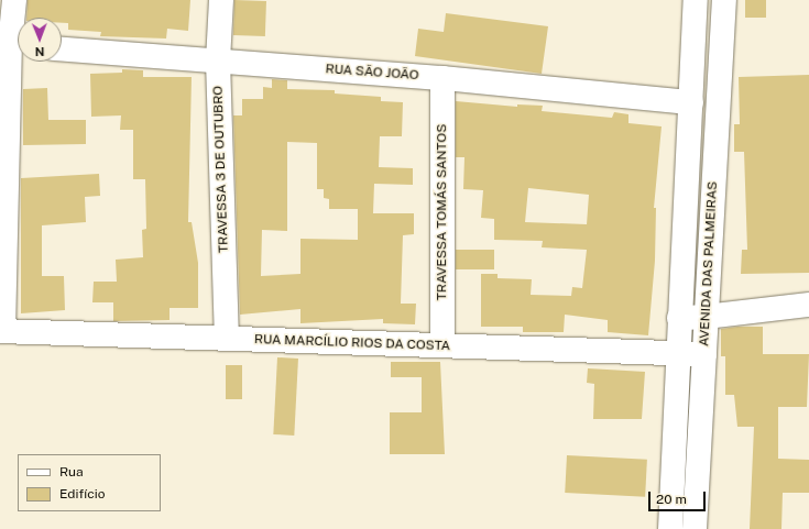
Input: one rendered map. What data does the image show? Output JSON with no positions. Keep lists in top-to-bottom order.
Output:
{
  "streets": {
    "street": [
      "RUA SÃO JOÃO",
      "TRAVESSA 3 DE OUTUBRO",
      "TRAVESSA TOMÁS SANTOS",
      "AVENIDA DAS PALMEIRAS",
      "RUA MARCÍLIO RIOS DA COSTA"
    ]
  },
  "crossings": [
    ["RUA SÃO JOÃO", "TRAVESSA 3 DE OUTUBRO"],
    ["RUA SÃO JOÃO", "TRAVESSA TOMÁS SANTOS"],
    ["RUA SÃO JOÃO", "AVENIDA DAS PALMEIRAS"],
    ["TRAVESSA 3 DE OUTUBRO", "RUA MARCÍLIO RIOS DA COSTA"],
    ["TRAVESSA TOMÁS SANTOS", "RUA MARCÍLIO RIOS DA COSTA"],
    ["AVENIDA DAS PALMEIRAS", "RUA MARCÍLIO RIOS DA COSTA"]
  ],
  "legend": ["Rua", "Edifício"],
  "scale_bar": "20 m",
  "north": "bottom"
}
